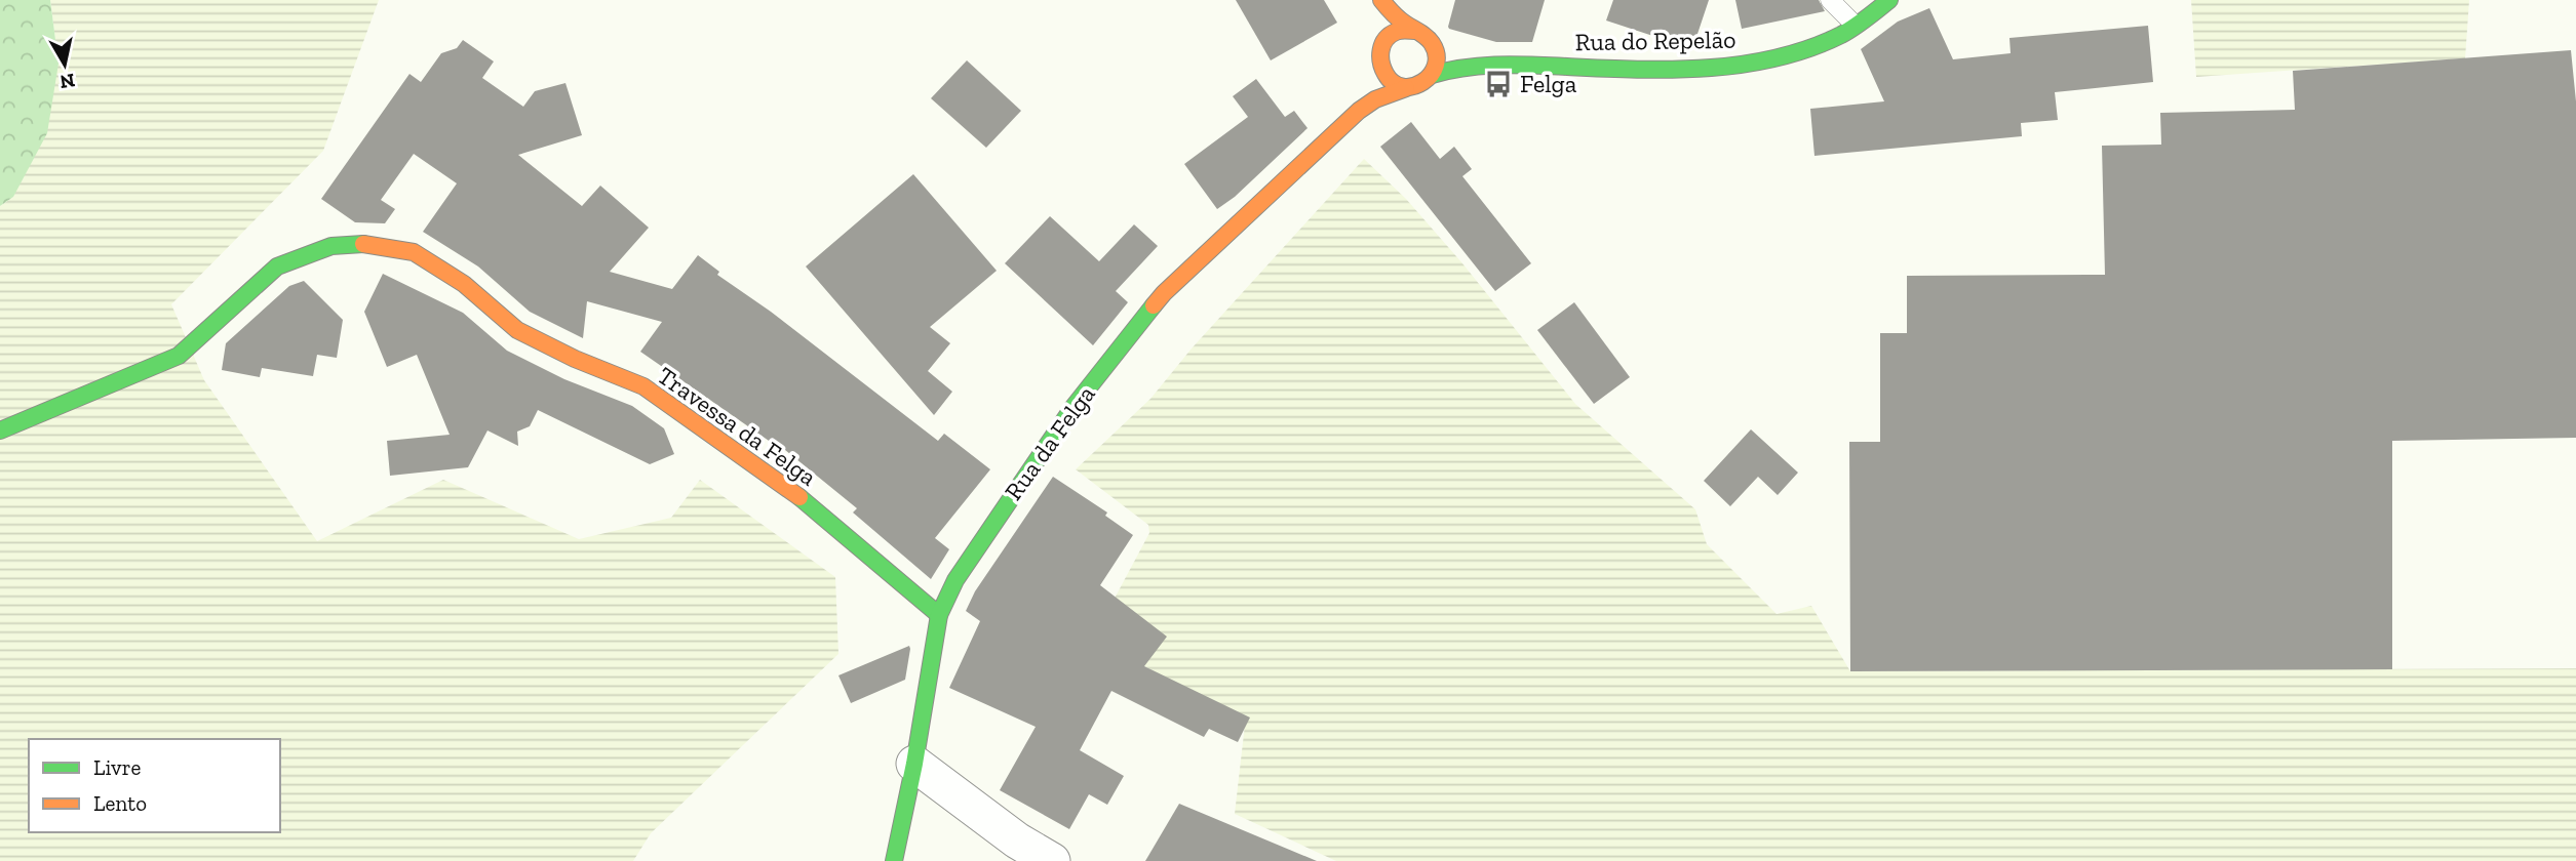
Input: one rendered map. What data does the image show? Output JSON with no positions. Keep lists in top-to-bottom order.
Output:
{
  "streets": {
    "street": ["Rua do Repelão", "Travessa da Felga", "Rua da Felga"]
  },
  "crossings": [
    ["Rua do Repelão", "Rua da Felga"],
    ["Travessa da Felga", "Rua da Felga"]
  ],
  "places": {
    "bus stop": ["Felga"]
  },
  "legend": ["Livre", "Lento"],
  "north": "bottom"
}
